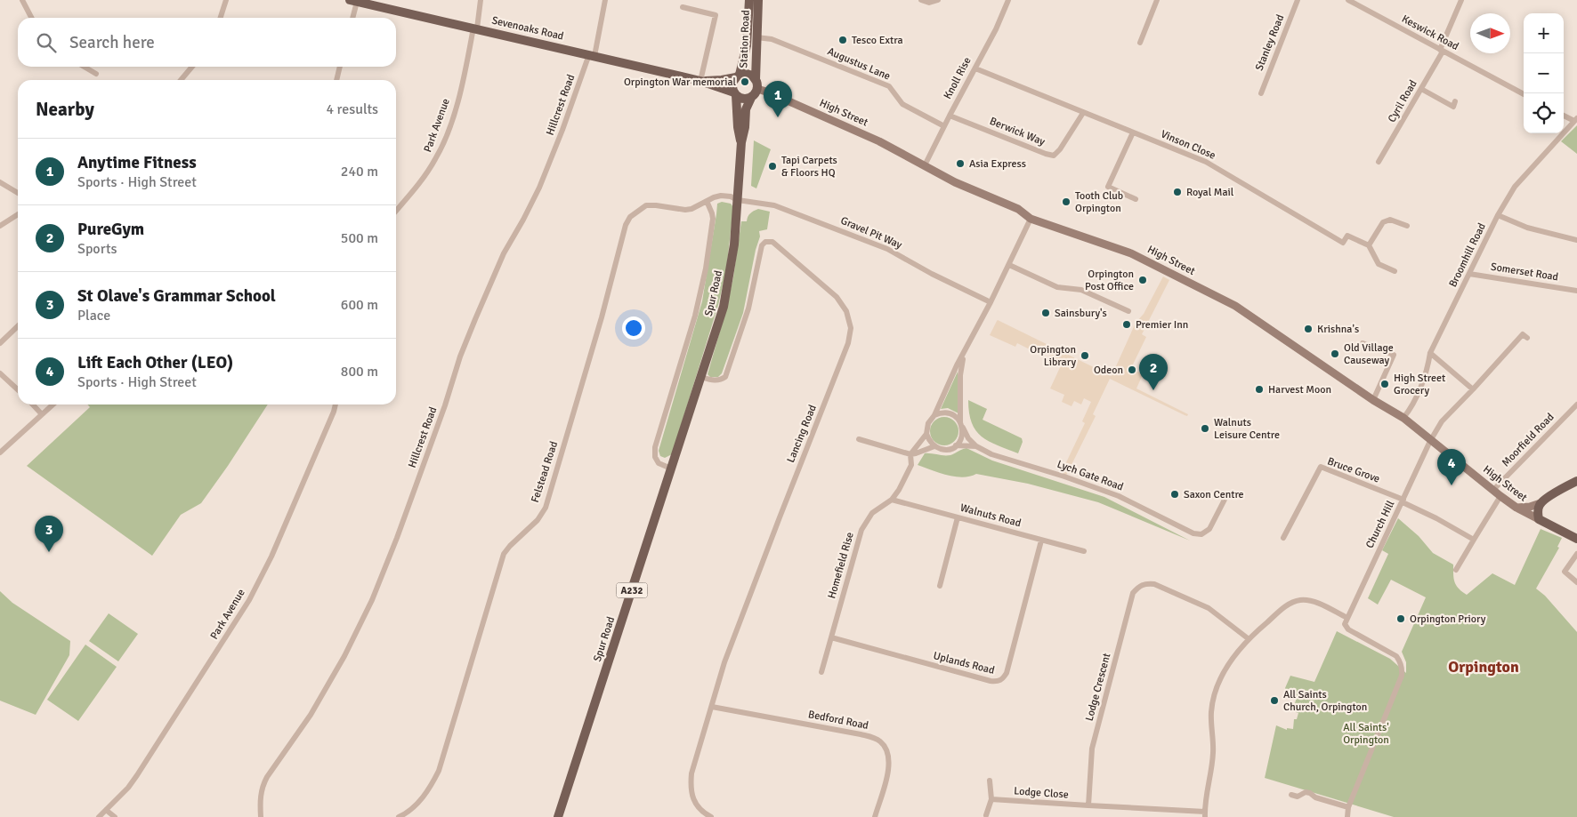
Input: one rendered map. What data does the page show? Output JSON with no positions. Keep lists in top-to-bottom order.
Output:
{
  "streets": {
    "main road": [
      "Sevenoaks Road",
      "Station Road",
      "High Street",
      "Spur Road",
      "A232"
    ],
    "street": [
      "Keswick Road",
      "Stanley Road",
      "Augustus Lane",
      "Knoll Rise",
      "Cyril Road",
      "Hillcrest Road",
      "Park Avenue",
      "Berwick Way",
      "Vinson Close",
      "Gravel Pit Way",
      "Broomhill Road",
      "Somerset Road",
      "Lancing Road",
      "Moorfield Road",
      "Bruce Grove",
      "Felstead Road",
      "Lych Gate Road",
      "Walnuts Road",
      "Church Hill",
      "Homefield Rise",
      "Uplands Road",
      "Lodge Crescent",
      "Bedford Road",
      "Lodge Close"
    ]
  },
  "crossings": [
    ["Sevenoaks Road", "Station Road"],
    ["Sevenoaks Road", "Hillcrest Road"],
    ["Sevenoaks Road", "High Street"],
    ["Sevenoaks Road", "Park Avenue"],
    ["Sevenoaks Road", "Spur Road"],
    ["Keswick Road", "Cyril Road"],
    ["Station Road", "Augustus Lane"],
    ["Station Road", "High Street"],
    ["Station Road", "Spur Road"],
    ["Augustus Lane", "Knoll Rise"],
    ["Knoll Rise", "High Street"],
    ["Knoll Rise", "Berwick Way"],
    ["Knoll Rise", "Vinson Close"],
    ["High Street", "Broomhill Road"],
    ["High Street", "Spur Road"],
    ["High Street", "Moorfield Road"],
    ["High Street", "Church Hill"],
    ["High Street", "Homefield Rise"],
    ["Berwick Way", "Vinson Close"],
    ["Gravel Pit Way", "Spur Road"],
    ["Gravel Pit Way", "Felstead Road"],
    ["Gravel Pit Way", "Homefield Rise"],
    ["Broomhill Road", "Somerset Road"],
    ["Spur Road", "Lancing Road"],
    ["Spur Road", "Felstead Road"],
    ["Lancing Road", "Bedford Road"],
    ["Bruce Grove", "Church Hill"],
    ["Lych Gate Road", "Homefield Rise"],
    ["Walnuts Road", "Homefield Rise"],
    ["Walnuts Road", "Uplands Road"],
    ["Homefield Rise", "Uplands Road"],
    ["Lodge Crescent", "Lodge Close"]
  ],
  "districts": ["Orpington"],
  "parks": ["All Saints' Orpington"],
  "places": [
    "Tesco Extra",
    "Orpington War memorial",
    "Asia Express",
    "Tapi Carpets & Floors HQ",
    "Royal Mail",
    "Tooth Club Orpington",
    "Orpington Post Office",
    "Sainsbury's",
    "Premier Inn",
    "Krishna's",
    "Old Village Causeway",
    "Orpington Library",
    "Odeon",
    "High Street Grocery",
    "Harvest Moon",
    "Walnuts Leisure Centre",
    "Saxon Centre",
    "Orpington Priory",
    "All Saints Church, Orpington"
  ],
  "north": "right",
  "page": {
    "map_buttons": ["+", "−"],
    "search": "Search here",
    "heading": ["Nearby", "4 results"],
    "pins": [
      "1",
      "2",
      "4",
      "3"
    ],
    "list": [
      {
        "mark": "1",
        "name": "Anytime Fitness",
        "note": "Sports · High Street",
        "value": "240 m"
      },
      {
        "mark": "2",
        "name": "PureGym",
        "note": "Sports",
        "value": "500 m"
      },
      {
        "mark": "3",
        "name": "St Olave's Grammar School",
        "note": "Place",
        "value": "600 m"
      },
      {
        "mark": "4",
        "name": "Lift Each Other (LEO)",
        "note": "Sports · High Street",
        "value": "800 m"
      }
    ]
  }
}
